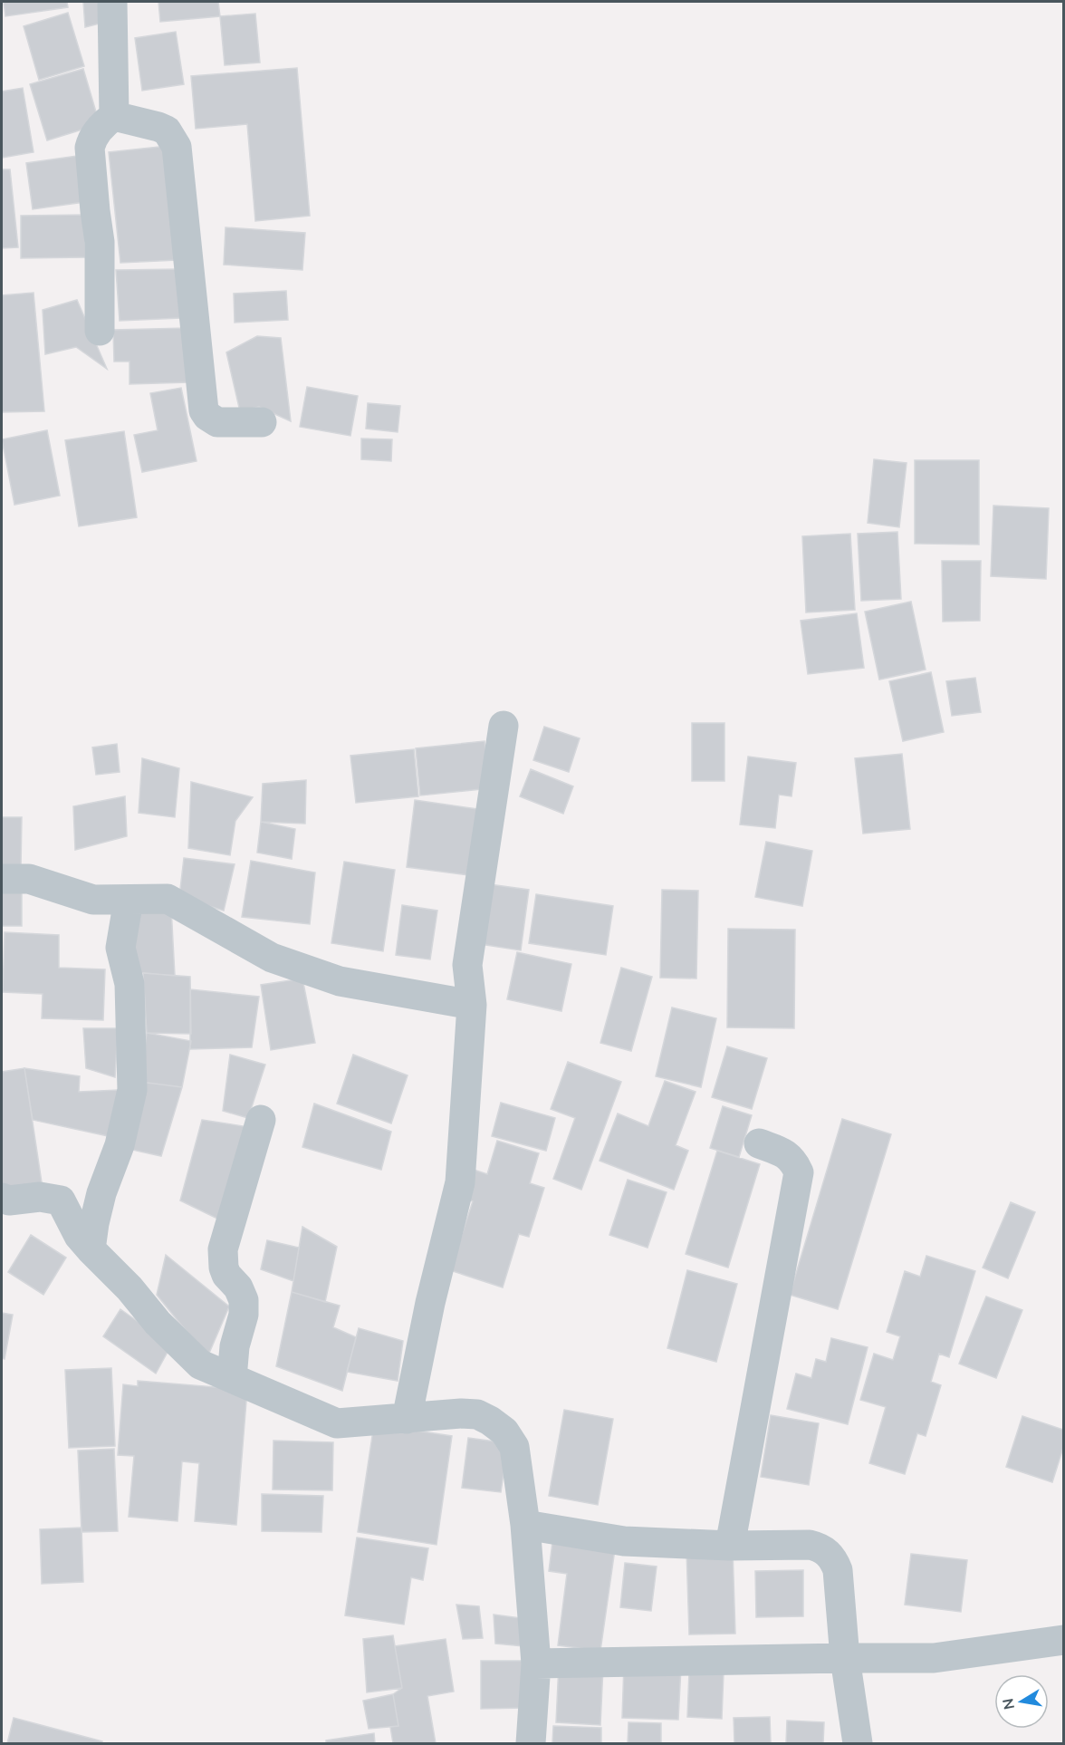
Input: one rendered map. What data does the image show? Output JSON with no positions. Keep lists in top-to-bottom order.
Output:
{
  "north": "left"
}
